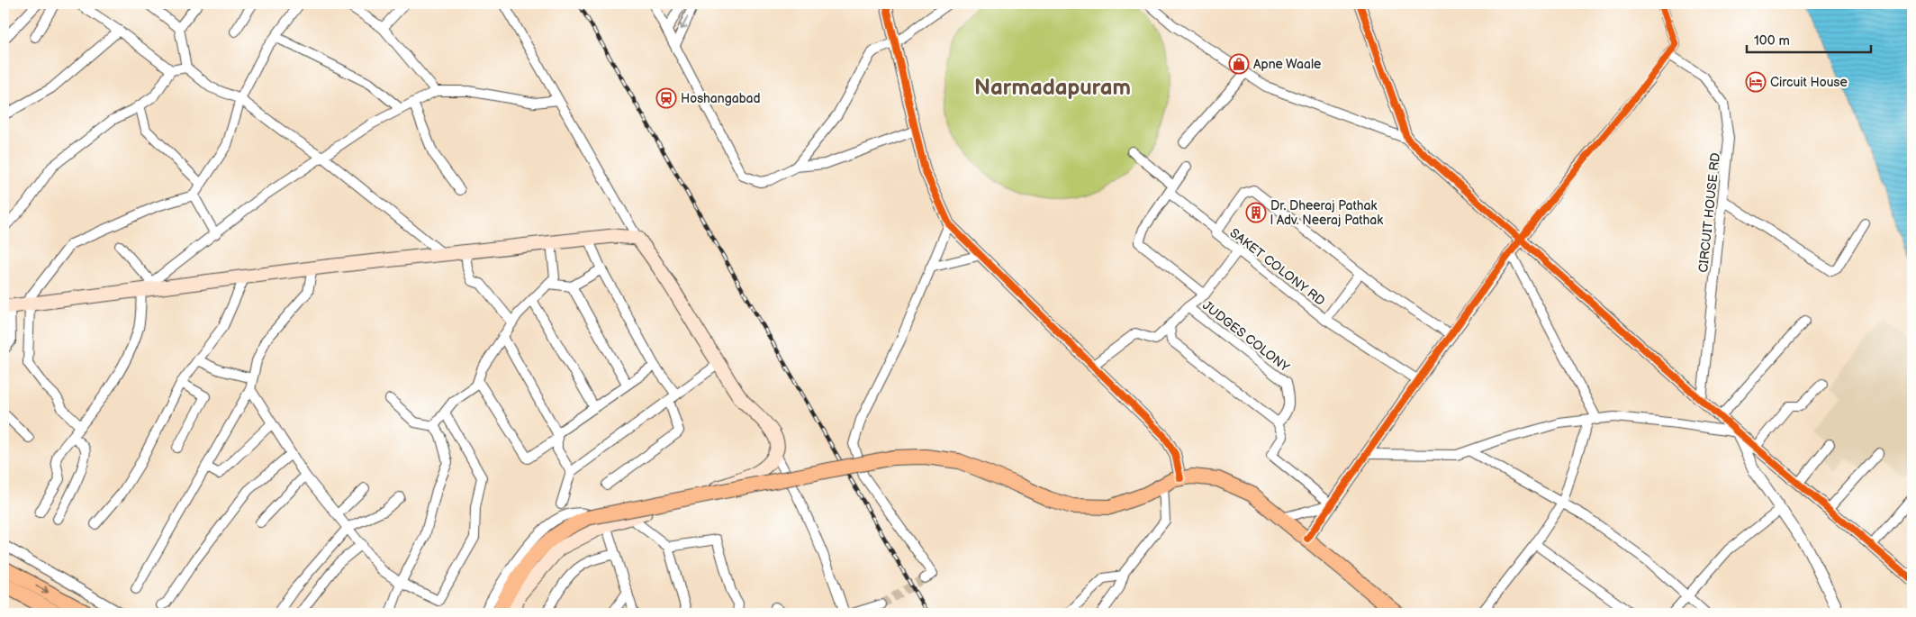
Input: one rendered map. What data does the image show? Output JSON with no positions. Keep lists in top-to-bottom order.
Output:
{
  "streets": {
    "street": ["CIRCUIT HOUSE RD", "SAKET COLONY RD", "JUDGES COLONY"]
  },
  "districts": ["Narmadapuram"],
  "places": {
    "shop": ["Apne Waale"],
    "hotel": ["Circuit House"],
    "station": ["Hoshangabad"],
    "building": ["Dr. Dheeraj Pathak | Adv. Neeraj Pathak"]
  },
  "scale_bar": "100 m"
}
